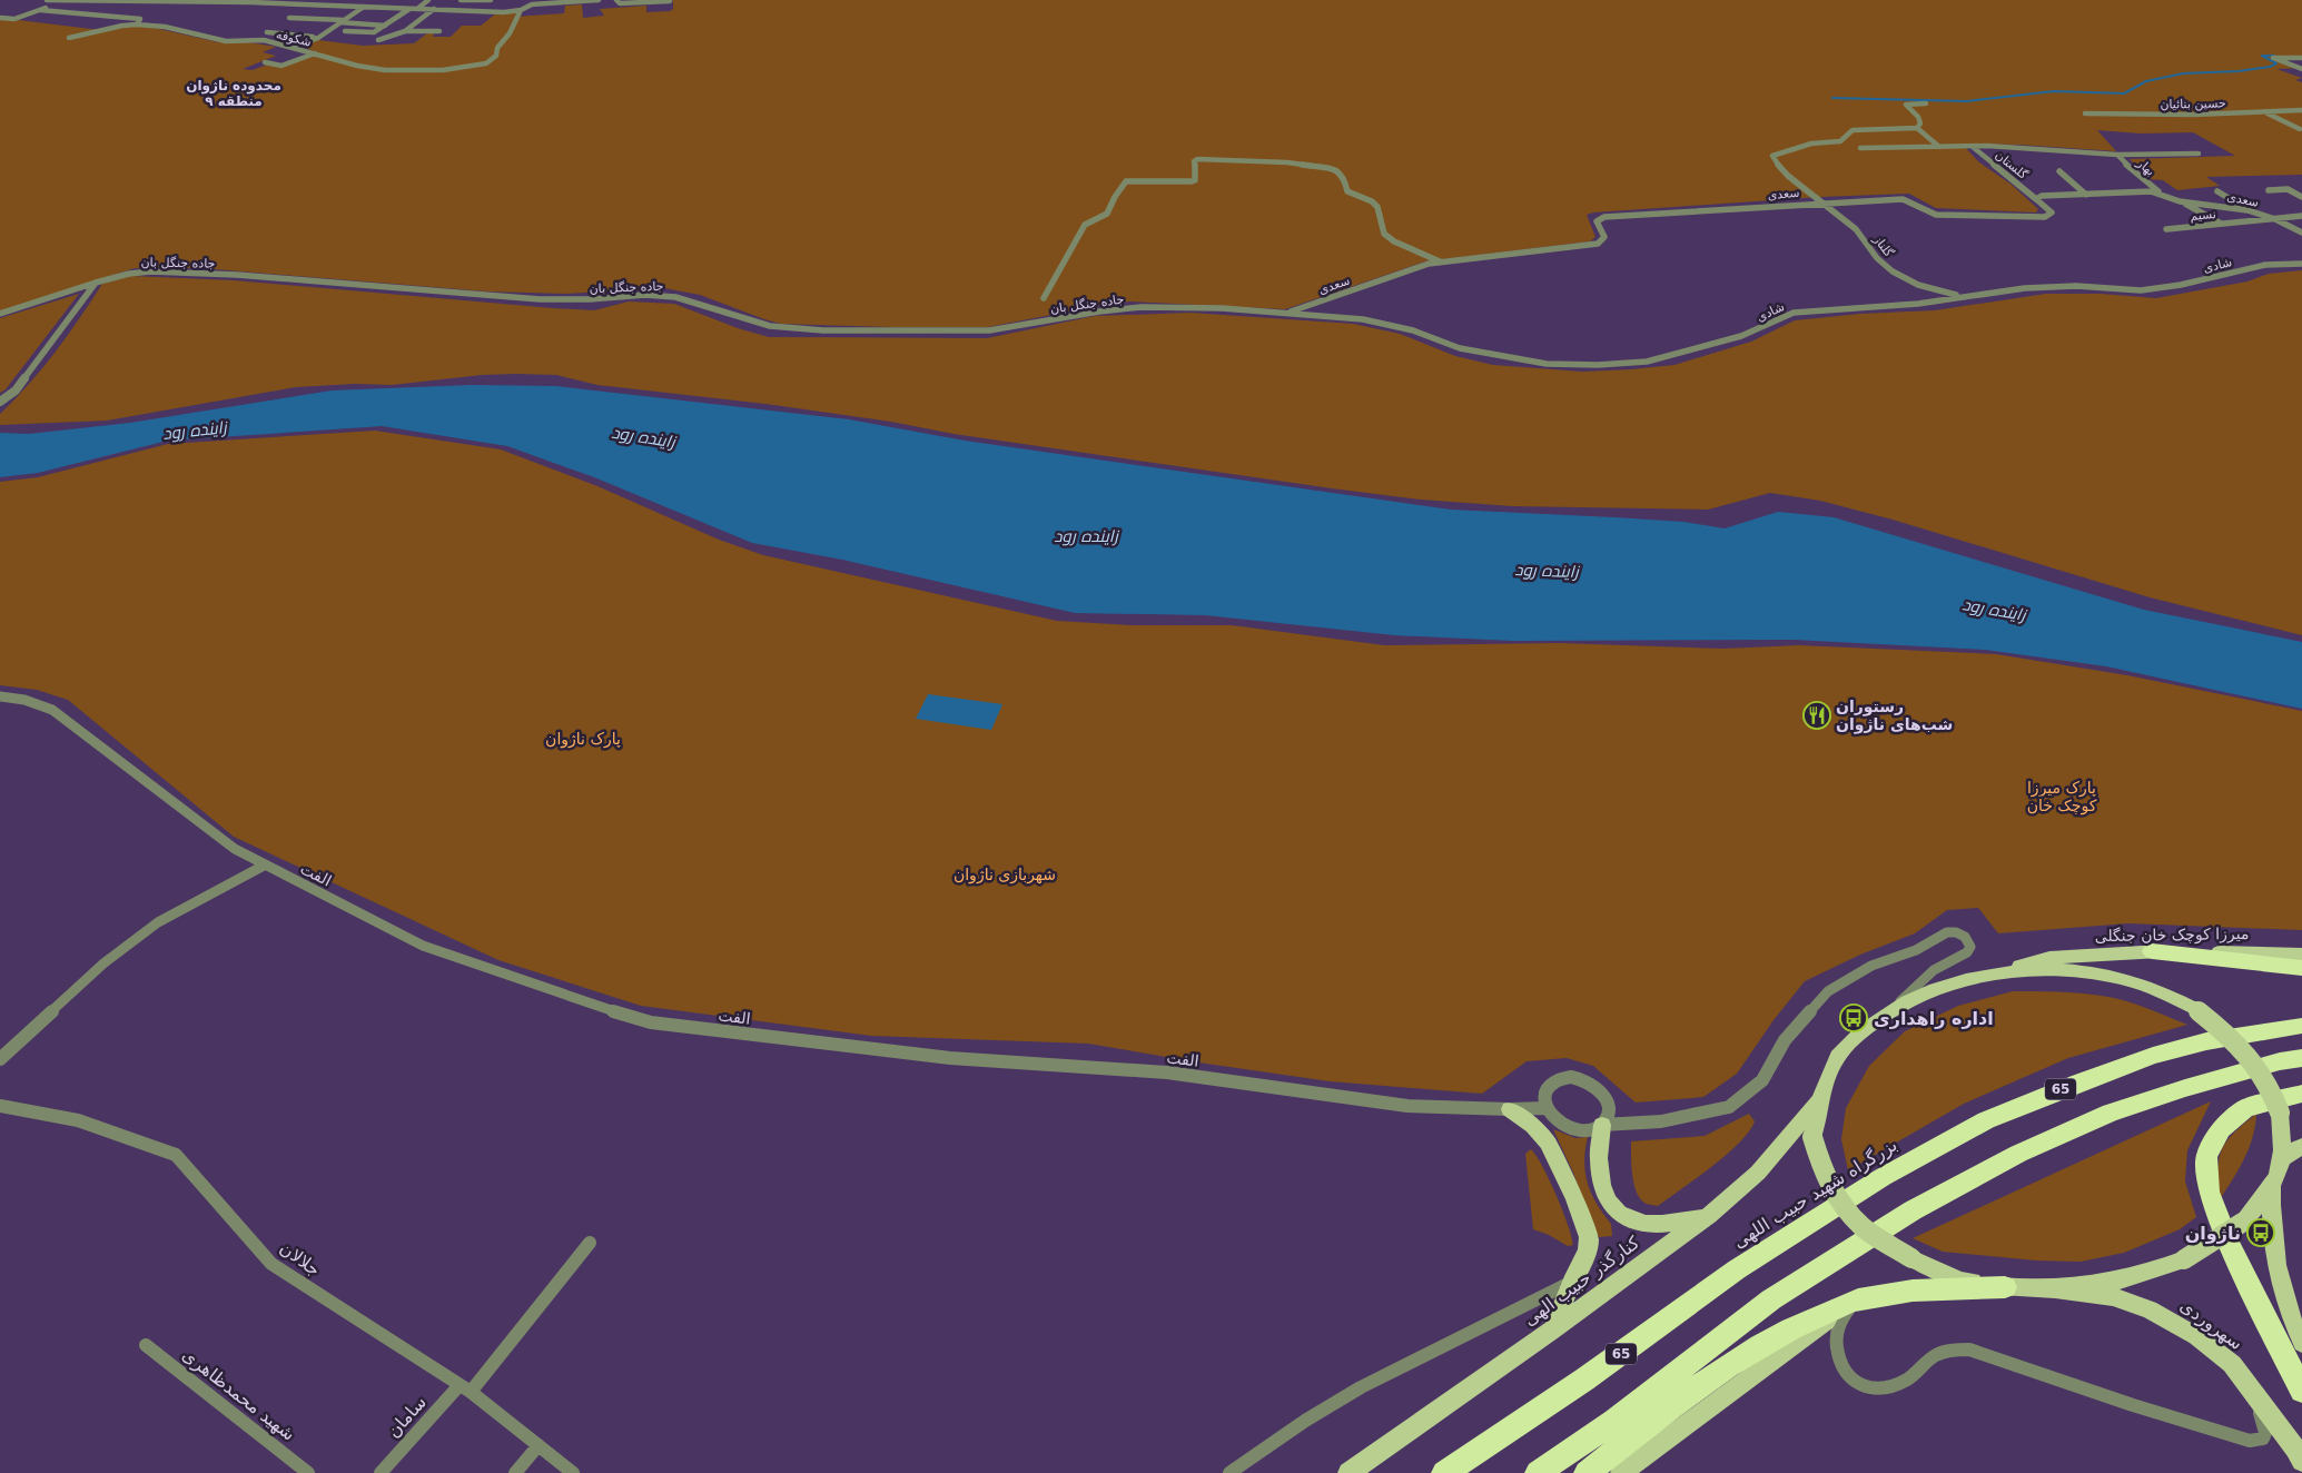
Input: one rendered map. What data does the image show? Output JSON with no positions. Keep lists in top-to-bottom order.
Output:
{
  "streets": {
    "highway": ["65", "بزرگراه شهید حبیب اللهی"],
    "main road": ["میرزا کوچک خان جنگلی", "کنارگذر حبیب الهی", "سهروردی"],
    "street": [
      "شکوفه",
      "حسین بنائیان",
      "گلستان",
      "بهار",
      "سعدی",
      "نسیم",
      "گلناز",
      "جاده جنگل بان",
      "شادی",
      "الفت",
      "جلالان",
      "شهید محمدظاهری",
      "سامان"
    ]
  },
  "crossings": [
    ["گلستان", "سعدی"],
    ["بهار", "سعدی"],
    ["سعدی", "نسیم"],
    ["سعدی", "گلناز"],
    ["سعدی", "جاده جنگل بان"],
    ["سعدی", "شادی"],
    ["گلناز", "شادی"],
    ["جاده جنگل بان", "شادی"],
    ["جلالان", "سامان"]
  ],
  "districts": ["محدوده ناژوان منطقه ۹"],
  "water": ["زاینده رود"],
  "parks": ["پارک ناژوان", "پارک میرزا کوچک خان", "شهربازی ناژوان"],
  "places": {
    "restaurant": ["رستوران شب‌های ناژوان"],
    "bus stop": ["اداره راهداری", "ناژوان"]
  }
}
